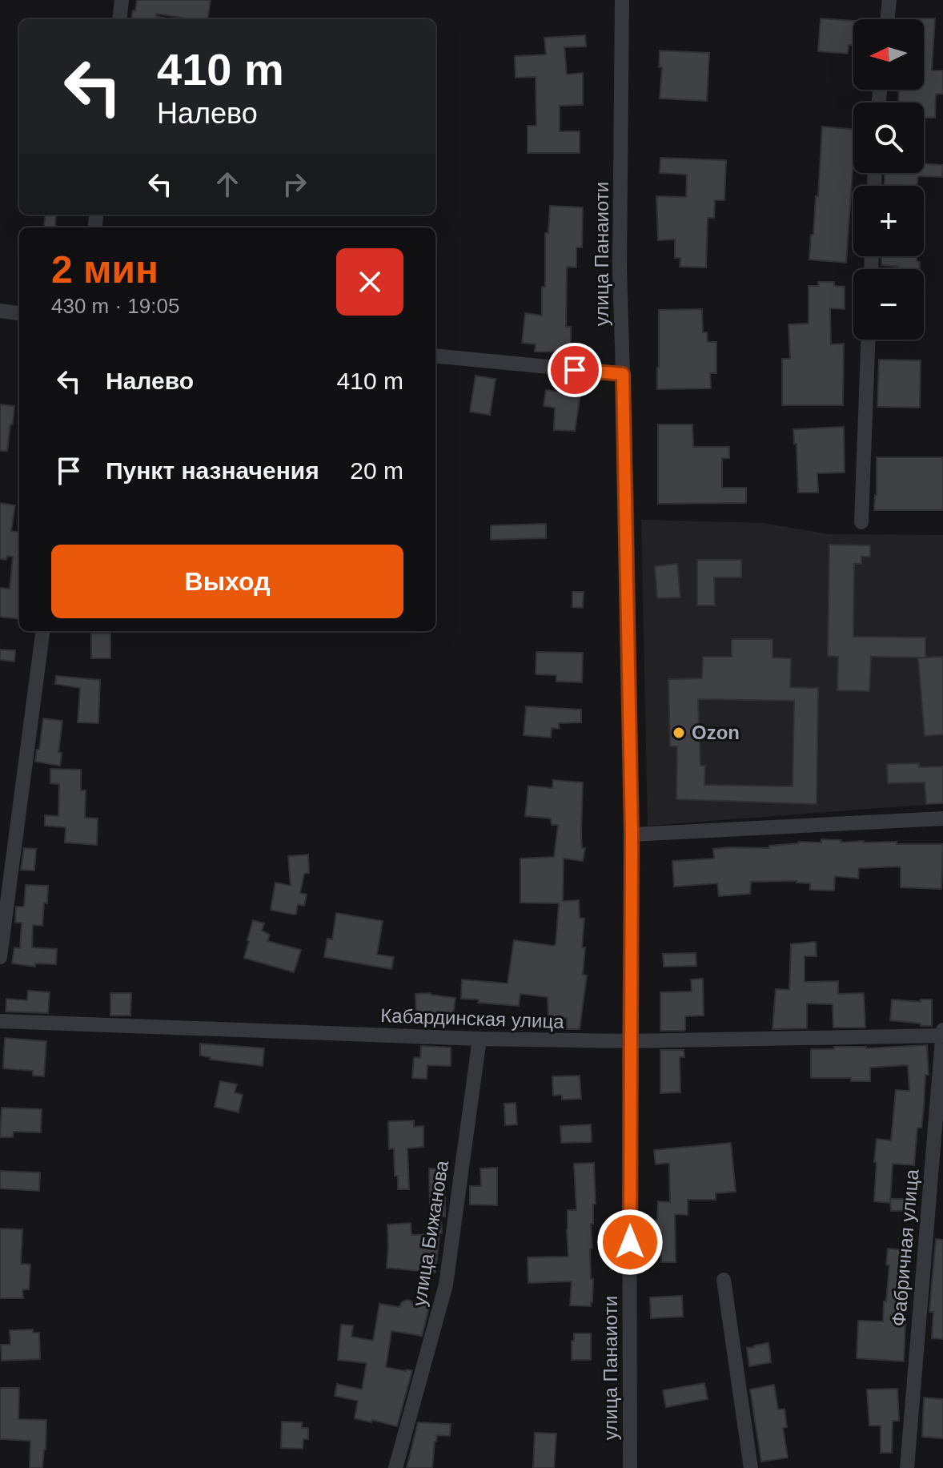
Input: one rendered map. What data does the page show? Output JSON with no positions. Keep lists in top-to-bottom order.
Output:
{
  "streets": {
    "street": [
      "улица Панаиоти",
      "Кабардинская улица",
      "улица Бижанова",
      "Фабричная улица"
    ]
  },
  "crossings": [
    ["улица Панаиоти", "Кабардинская улица"],
    ["Кабардинская улица", "улица Бижанова"],
    ["Кабардинская улица", "Фабричная улица"]
  ],
  "places": ["Ozon"],
  "north": "left",
  "page": {
    "map_buttons": ["+", "−"],
    "turn": ["410 m", "Налево"],
    "heading": ["2 мин", "430 m · 19:05"],
    "list": [
      {
        "name": "Налево",
        "value": "410 m"
      },
      {
        "name": "Пункт назначения",
        "value": "20 m"
      }
    ],
    "buttons": "Выход"
  }
}
